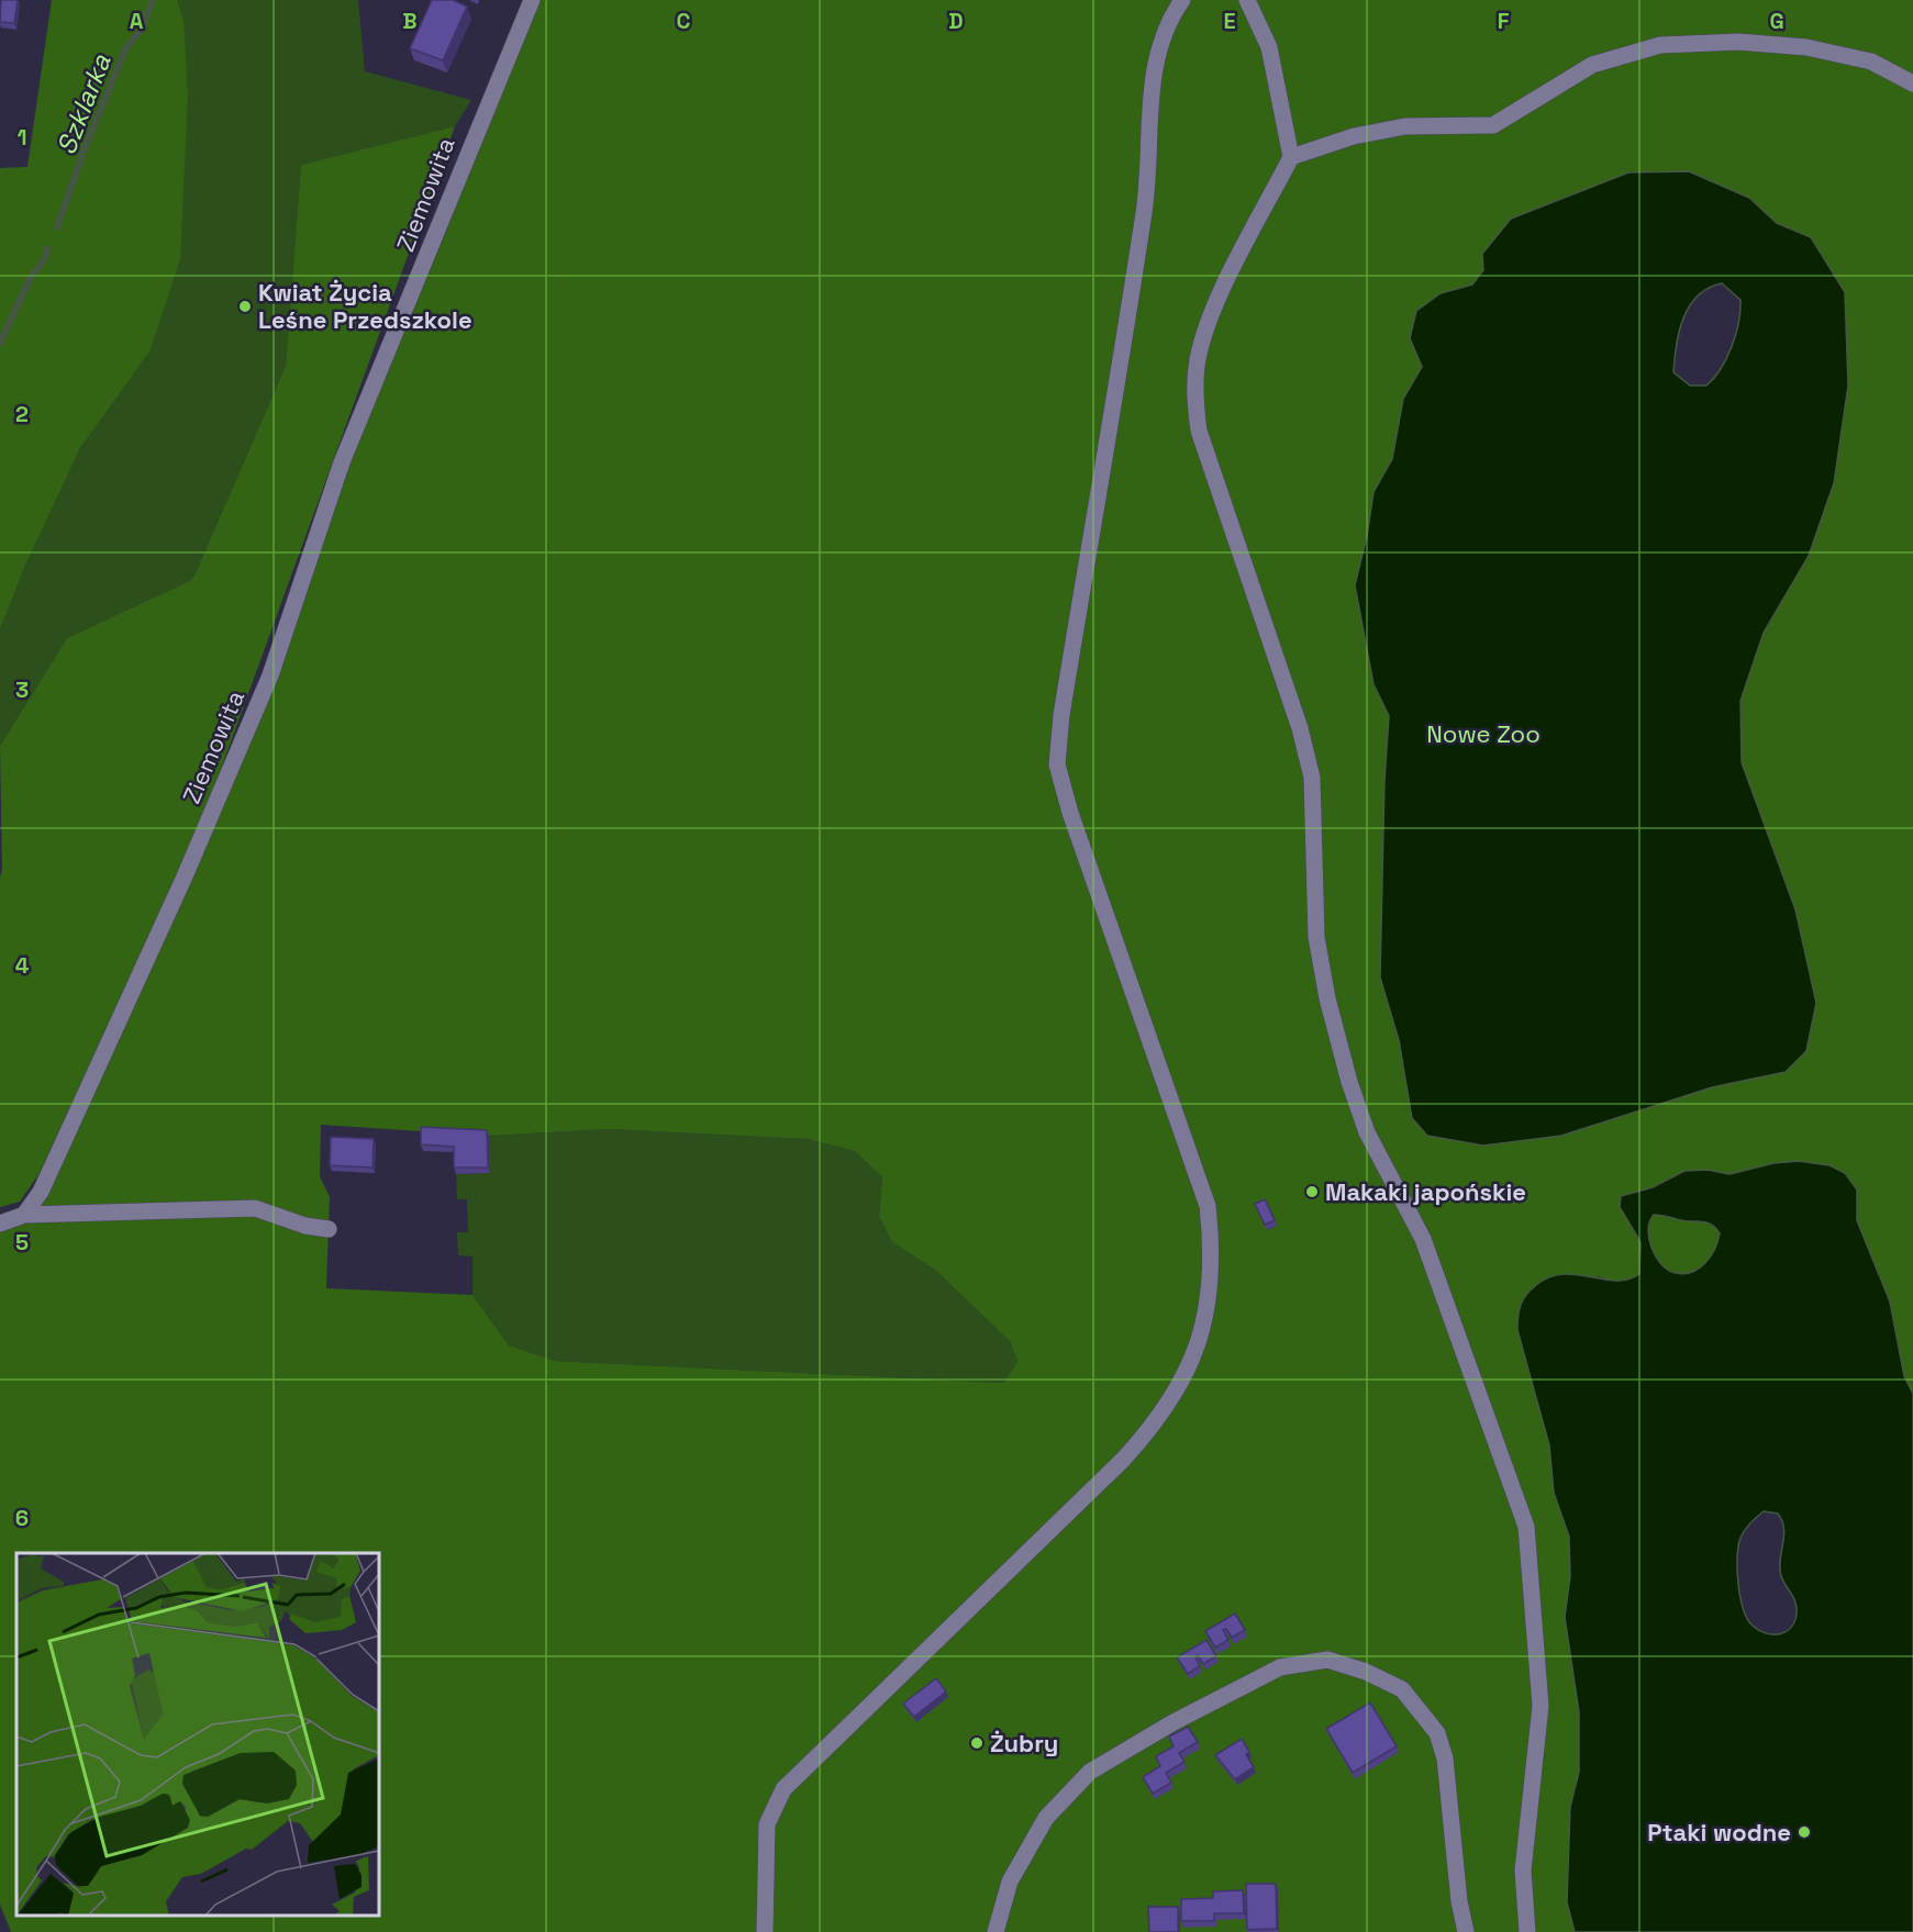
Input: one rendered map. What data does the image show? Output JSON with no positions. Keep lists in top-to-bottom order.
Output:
{
  "streets": {
    "street": ["Ziemowita"]
  },
  "water": ["Szklarka"],
  "parks": ["Nowe Zoo"],
  "places": [
    "Kwiat Życia Leśne Przedszkole",
    "Makaki japońskie",
    "Żubry",
    "Ptaki wodne"
  ],
  "grid": {
    "columns": [
      "A",
      "B",
      "C",
      "D",
      "E",
      "F",
      "G"
    ],
    "rows": [
      "1",
      "2",
      "3",
      "4",
      "5",
      "6"
    ]
  }
}
